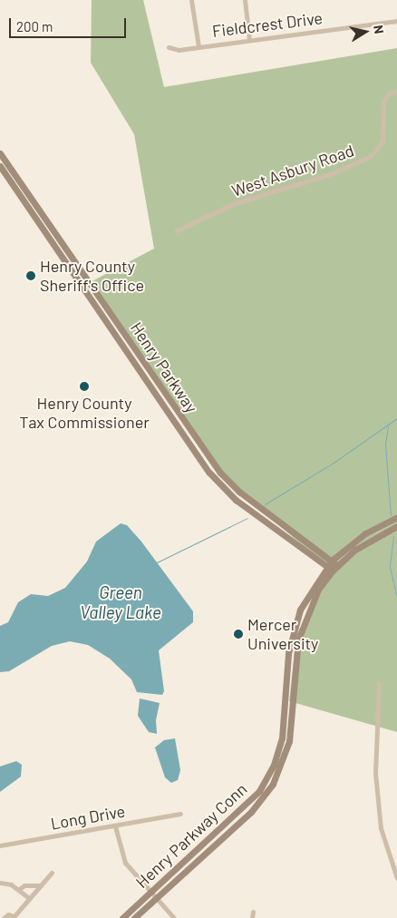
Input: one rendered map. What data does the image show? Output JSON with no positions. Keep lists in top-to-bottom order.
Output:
{
  "streets": {
    "street": [
      "Fieldcrest Drive",
      "West Asbury Road",
      "Henry Parkway",
      "Long Drive",
      "Henry Parkway Conn"
    ]
  },
  "crossings": [
    ["Henry Parkway", "Henry Parkway Conn"]
  ],
  "water": ["Green Valley Lake"],
  "places": ["Henry County Sheriff's Office", "Henry County Tax Commissioner", "Mercer University"],
  "scale_bar": "200 m",
  "north": "right"
}
